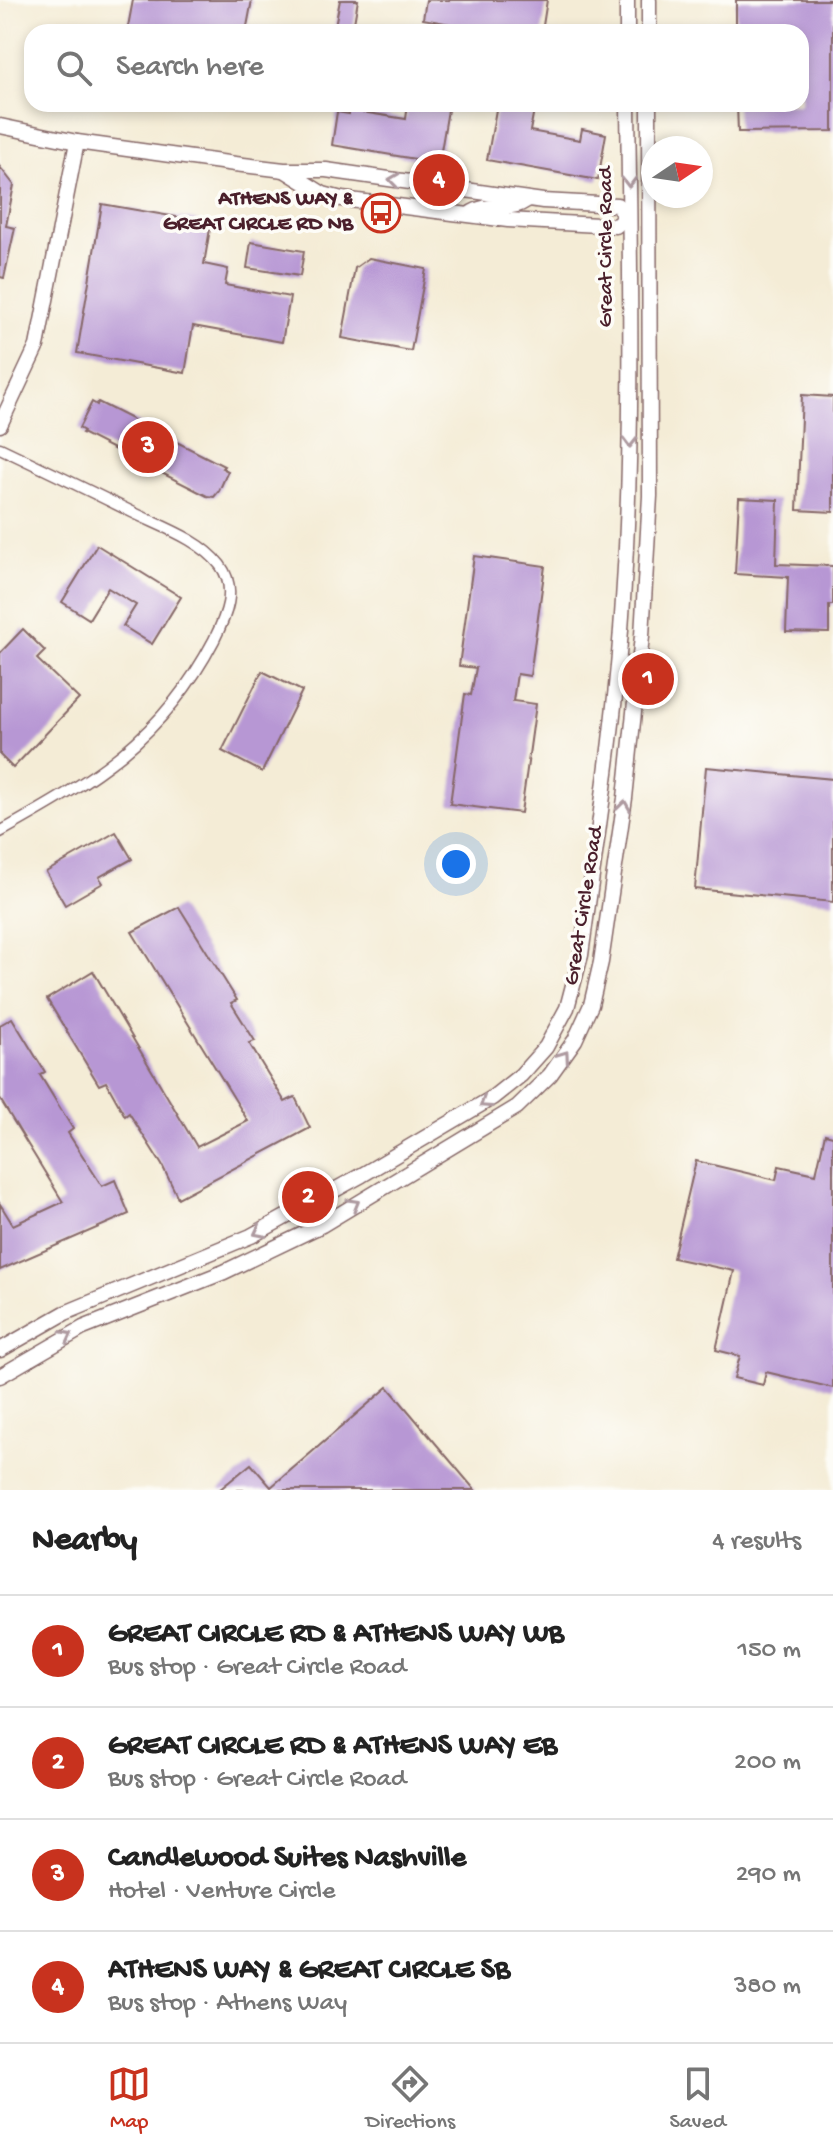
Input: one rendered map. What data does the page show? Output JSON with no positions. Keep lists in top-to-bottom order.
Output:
{
  "streets": {
    "street": ["Great Circle Road"]
  },
  "places": {
    "bus stop": ["ATHENS WAY & GREAT CIRCLE RD NB"]
  },
  "north": "right",
  "page": {
    "search": "Search here",
    "pins": [
      "4",
      "3",
      "1",
      "2"
    ],
    "heading": ["Nearby", "4 results"],
    "list": [
      {
        "mark": "1",
        "name": "GREAT CIRCLE RD & ATHENS WAY WB",
        "note": "Bus stop · Great Circle Road",
        "value": "150 m"
      },
      {
        "mark": "2",
        "name": "GREAT CIRCLE RD & ATHENS WAY EB",
        "note": "Bus stop · Great Circle Road",
        "value": "200 m"
      },
      {
        "mark": "3",
        "name": "Candlewood Suites Nashville",
        "note": "Hotel · Venture Circle",
        "value": "290 m"
      },
      {
        "mark": "4",
        "name": "ATHENS WAY & GREAT CIRCLE SB",
        "note": "Bus stop · Athens Way",
        "value": "380 m"
      }
    ],
    "nav": ["Map", "Directions", "Saved"]
  }
}
